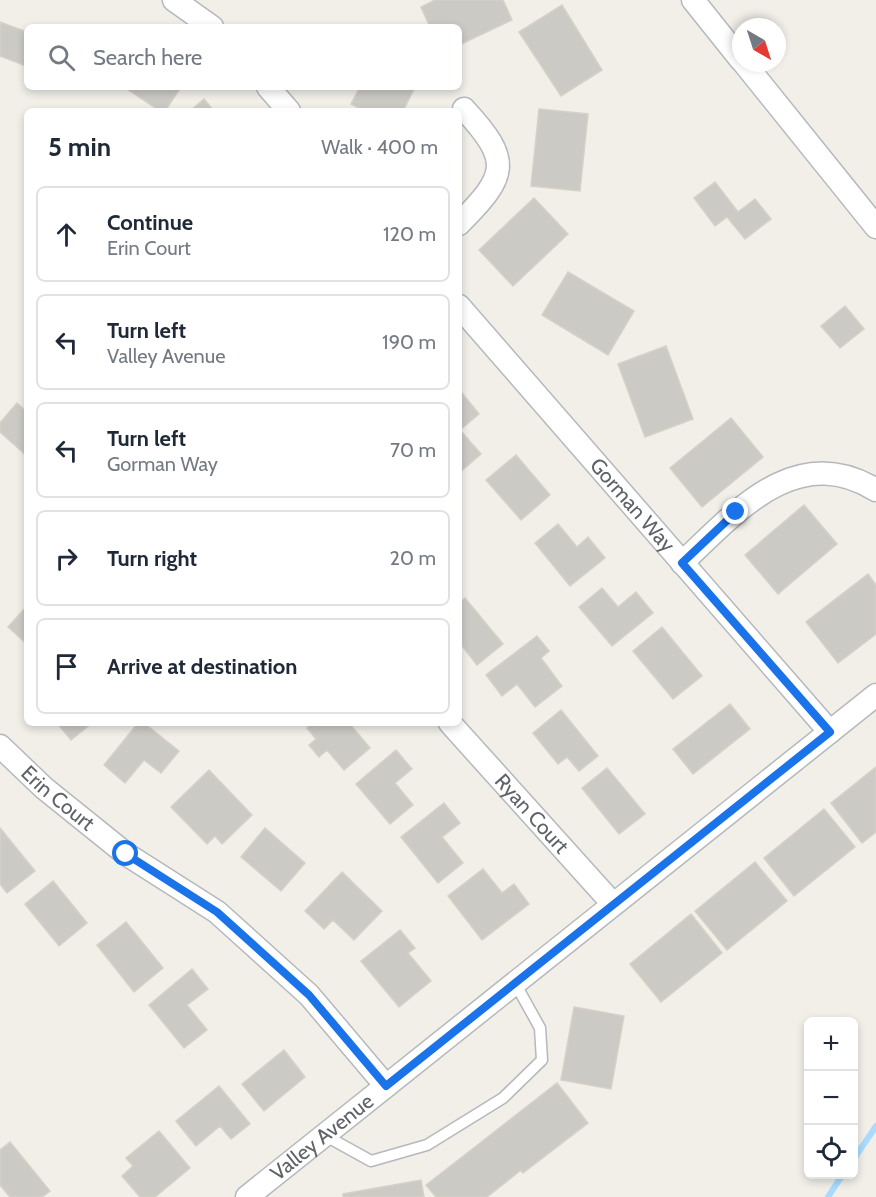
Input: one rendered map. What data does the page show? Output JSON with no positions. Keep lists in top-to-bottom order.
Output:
{
  "streets": {
    "street": [
      "Gorman Way",
      "Erin Court",
      "Ryan Court",
      "Valley Avenue"
    ]
  },
  "crossings": [
    ["Gorman Way", "Valley Avenue"],
    ["Erin Court", "Valley Avenue"],
    ["Ryan Court", "Valley Avenue"]
  ],
  "north": "bottom right",
  "page": {
    "search": "Search here",
    "heading": ["5 min", "Walk · 400 m"],
    "list": [
      ["Continue", "Erin Court", "120 m"],
      ["Turn left", "Valley Avenue", "190 m"],
      ["Turn left", "Gorman Way", "70 m"],
      ["Turn right", "20 m"],
      "Arrive at destination"
    ],
    "map_buttons": ["+", "−"]
  }
}
